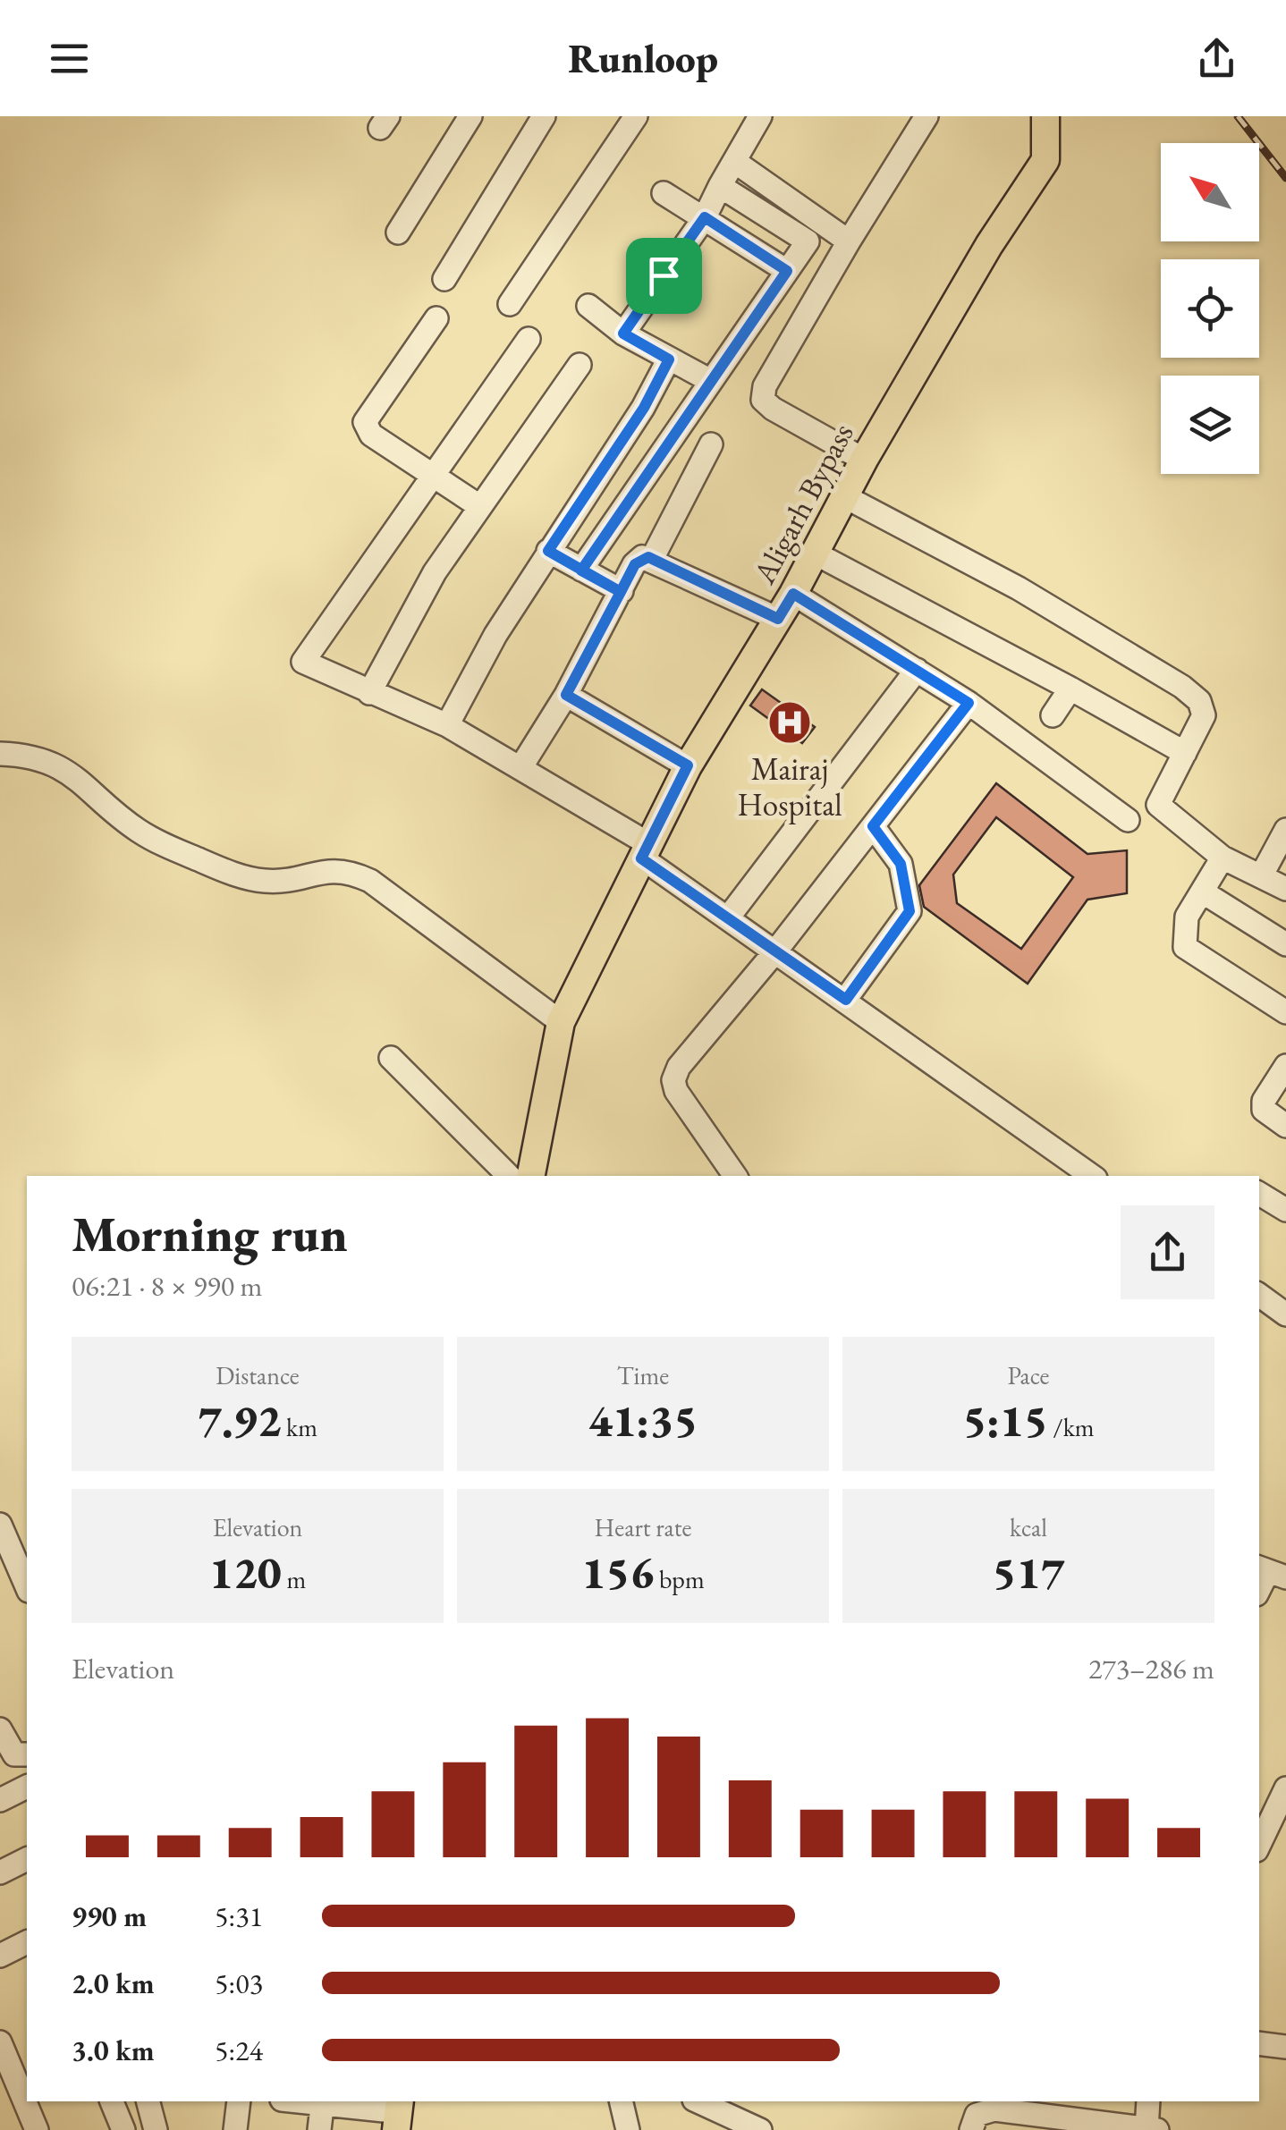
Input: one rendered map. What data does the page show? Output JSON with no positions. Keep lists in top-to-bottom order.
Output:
{
  "streets": {
    "main road": ["Aligarh Bypass"]
  },
  "places": {
    "hospital": ["Mairaj Hospital"]
  },
  "north": "top left",
  "page": {
    "header": "Runloop",
    "heading": ["Morning run", "06:21 · 8 × 990 m"],
    "stats": [
      ["Distance", "7.92 km"],
      ["Time", "41:35"],
      ["Pace", "5:15 /km"],
      ["Elevation", "120 m"],
      ["Heart rate", "156 bpm"],
      ["kcal", "517"]
    ],
    "chart": ["Elevation", "273–286 m"],
    "list": [
      {
        "name": "990 m",
        "note": "5:31"
      },
      {
        "name": "2.0 km",
        "note": "5:03"
      },
      {
        "name": "3.0 km",
        "note": "5:24"
      }
    ]
  }
}
